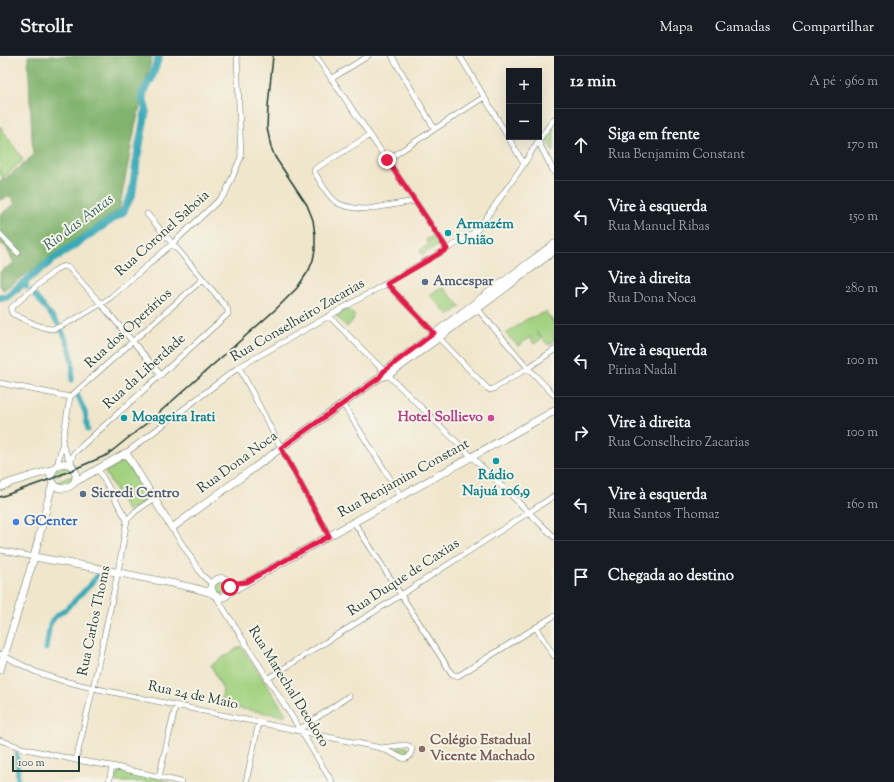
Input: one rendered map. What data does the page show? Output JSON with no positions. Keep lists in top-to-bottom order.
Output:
{
  "streets": {
    "main road": ["Rua Dona Noca", "Rua Benjamim Constant", "Rua Marechal Deodoro"],
    "street": [
      "Rua Coronel Saboia",
      "Rua Conselheiro Zacarias",
      "Rua dos Operários",
      "Rua da Liberdade",
      "Rua Duque de Caxias",
      "Rua Carlos Thoms",
      "Rua 24 de Maio"
    ]
  },
  "crossings": [
    ["Rua Conselheiro Zacarias", "Rua Marechal Deodoro"],
    ["Rua dos Operários", "Rua da Liberdade"],
    ["Rua Dona Noca", "Rua Marechal Deodoro"],
    ["Rua Benjamim Constant", "Rua Marechal Deodoro"],
    ["Rua Duque de Caxias", "Rua Marechal Deodoro"],
    ["Rua Carlos Thoms", "Rua 24 de Maio"],
    ["Rua Marechal Deodoro", "Rua 24 de Maio"]
  ],
  "water": ["Rio das Antas"],
  "places": [
    "Armazém União",
    "Amcespar",
    "Moageira Irati",
    "Hotel Sollievo",
    "Rádio Najuá 106,9",
    "Sicredi Centro",
    "GCenter",
    "Colégio Estadual Vicente Machado"
  ],
  "scale_bar": "100 m",
  "page": {
    "header": "Strollr",
    "nav": ["Mapa", "Camadas", "Compartilhar"],
    "heading": ["12 min", "A pé · 960 m"],
    "map_buttons": ["+", "−"],
    "list": [
      ["Siga em frente", "Rua Benjamim Constant", "170 m"],
      ["Vire à esquerda", "Rua Manuel Ribas", "150 m"],
      ["Vire à direita", "Rua Dona Noca", "280 m"],
      ["Vire à esquerda", "Pirina Nadal", "100 m"],
      ["Vire à direita", "Rua Conselheiro Zacarias", "100 m"],
      ["Vire à esquerda", "Rua Santos Thomaz", "160 m"],
      "Chegada ao destino"
    ],
    "scale": "100 m"
  }
}
